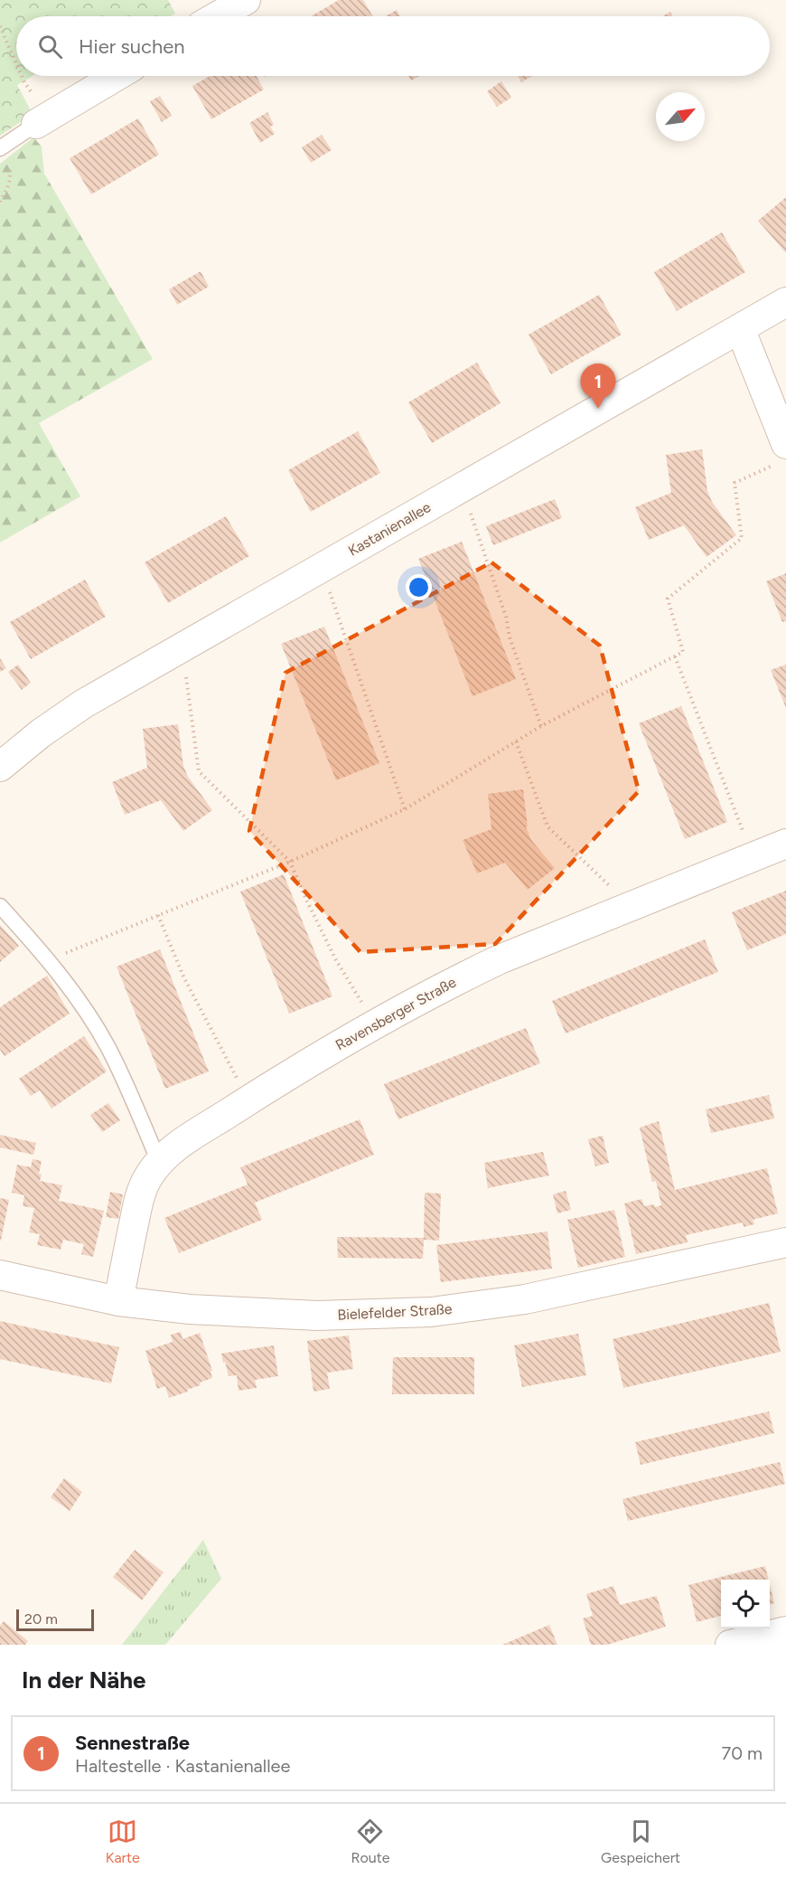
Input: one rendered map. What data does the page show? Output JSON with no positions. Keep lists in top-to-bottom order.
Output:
{
  "streets": {
    "street": ["Kastanienallee", "Ravensberger Straße", "Bielefelder Straße"]
  },
  "crossings": [
    ["Ravensberger Straße", "Bielefelder Straße"]
  ],
  "scale_bar": "20 m",
  "north": "top right",
  "page": {
    "search": "Hier suchen",
    "pins": "1",
    "scale": "20 m",
    "heading": "In der Nähe",
    "list": [
      {
        "mark": "1",
        "name": "Sennestraße",
        "note": "Haltestelle · Kastanienallee",
        "value": "70 m"
      }
    ],
    "nav": ["Karte", "Route", "Gespeichert"]
  }
}
